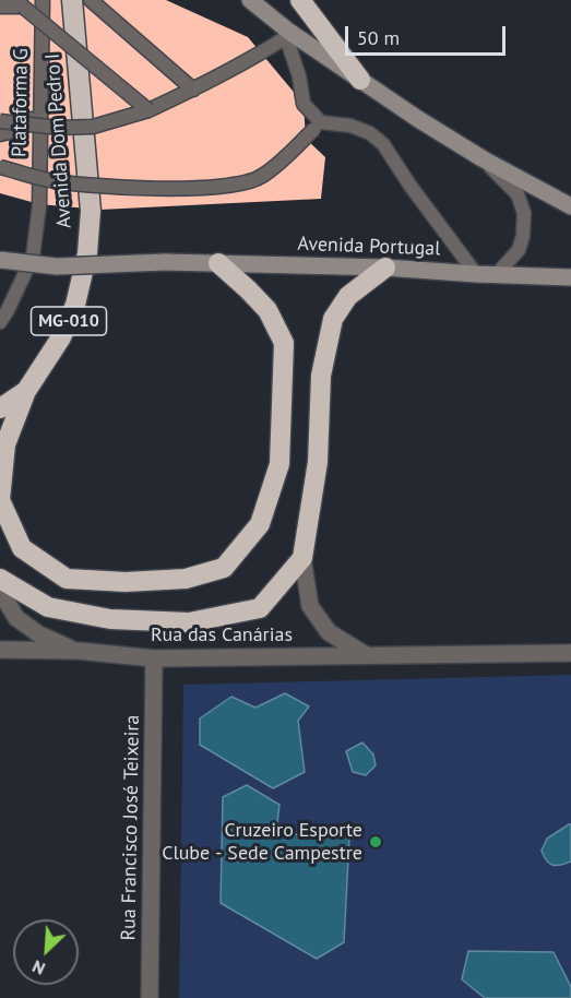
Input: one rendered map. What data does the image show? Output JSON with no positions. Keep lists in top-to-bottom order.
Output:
{
  "streets": {
    "highway": ["Avenida Dom Pedro I", "MG-010"],
    "main road": ["Avenida Portugal"],
    "street": ["Rua das Canárias", "Rua Francisco José Teixeira"],
    "lane": ["Plataforma G"]
  },
  "crossings": [
    ["Rua das Canárias", "Rua Francisco José Teixeira"]
  ],
  "places": ["Cruzeiro Esporte Clube - Sede Campestre"],
  "scale_bar": "50 m",
  "north": "bottom left"
}
